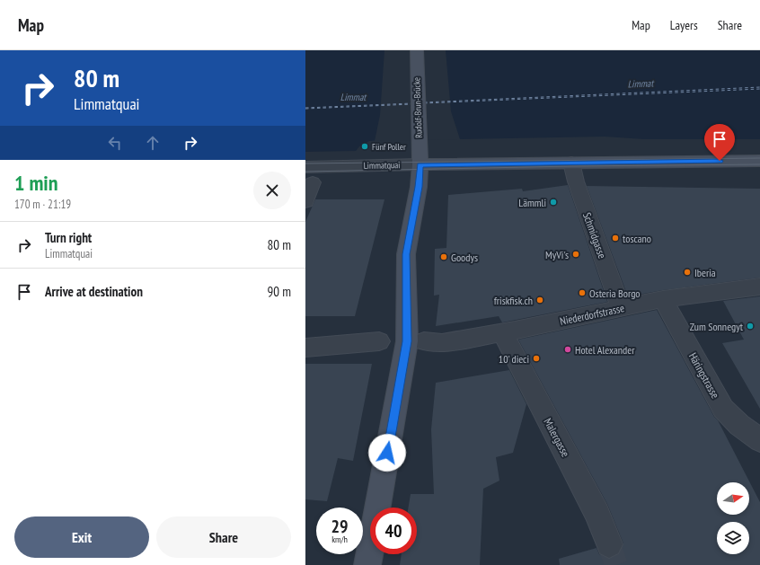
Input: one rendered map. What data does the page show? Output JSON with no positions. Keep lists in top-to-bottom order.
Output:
{
  "streets": {
    "street": [
      "Rudolf-Brun-Brücke",
      "Limmatquai",
      "Schmidgasse",
      "Niederdorfstrasse",
      "Häringstrasse",
      "Malergasse"
    ]
  },
  "crossings": [
    ["Rudolf-Brun-Brücke", "Limmatquai"],
    ["Limmatquai", "Schmidgasse"],
    ["Schmidgasse", "Niederdorfstrasse"],
    ["Niederdorfstrasse", "Häringstrasse"],
    ["Niederdorfstrasse", "Malergasse"]
  ],
  "water": ["Limmat"],
  "places": [
    "Fünf Poller",
    "Lämmli",
    "toscano",
    "MyVi's",
    "Goodys",
    "Iberia",
    "Osteria Borgo",
    "friskfisk.ch",
    "Zum Sonnegyt",
    "Hotel Alexander",
    "10' dieci"
  ],
  "north": "right",
  "page": {
    "header": "Map",
    "nav": ["Map", "Layers", "Share"],
    "turn": ["80 m", "Limmatquai"],
    "heading": ["1 min", "170 m · 21:19"],
    "list": [
      {
        "name": "Turn right",
        "note": "Limmatquai",
        "value": "80 m"
      },
      {
        "name": "Arrive at destination",
        "value": "90 m"
      }
    ],
    "speed": "29 km/h",
    "limit": "40",
    "buttons": ["Exit", "Share"]
  }
}
